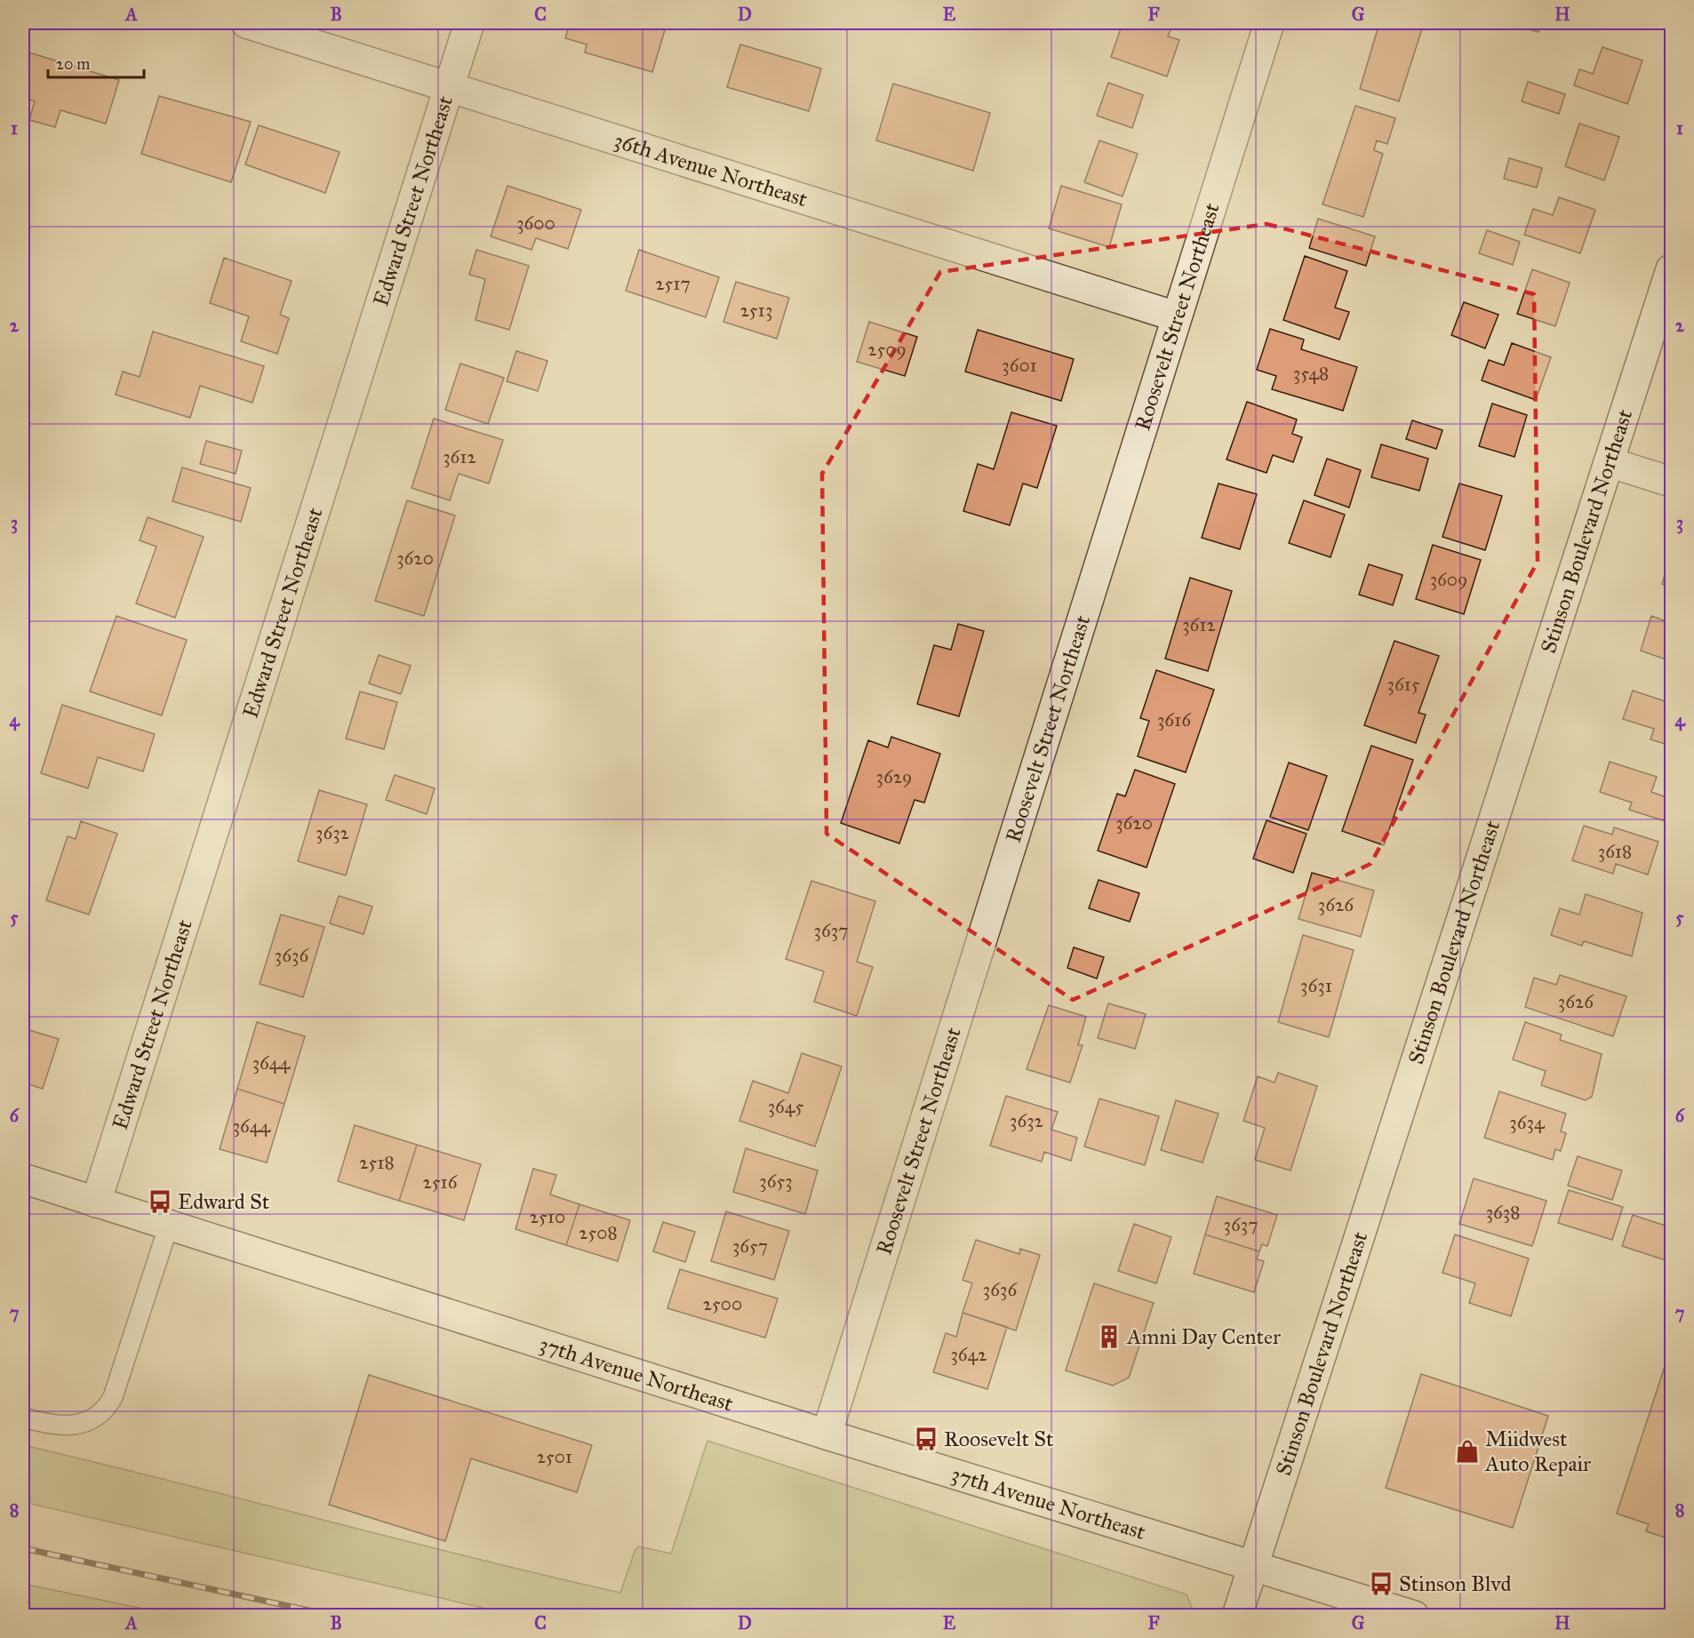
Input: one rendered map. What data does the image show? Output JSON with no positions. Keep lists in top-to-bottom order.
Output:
{
  "streets": {
    "street": [
      "36th Avenue Northeast",
      "Edward Street Northeast",
      "Roosevelt Street Northeast",
      "Stinson Boulevard Northeast",
      "37th Avenue Northeast"
    ]
  },
  "crossings": [
    ["36th Avenue Northeast", "Edward Street Northeast"],
    ["36th Avenue Northeast", "Roosevelt Street Northeast"],
    ["Edward Street Northeast", "37th Avenue Northeast"],
    ["Roosevelt Street Northeast", "37th Avenue Northeast"],
    ["Stinson Boulevard Northeast", "37th Avenue Northeast"]
  ],
  "places": {
    "bus stop": ["Edward St", "Roosevelt St", "Stinson Blvd"],
    "building": ["Amni Day Center"],
    "shop": ["Miidwest Auto Repair"]
  },
  "house_numbers": [
    "3600",
    "2517",
    "2513",
    "2509",
    "3601",
    "3548",
    "3612",
    "3620",
    "3609",
    "3612",
    "3615",
    "3616",
    "3629",
    "3620",
    "3632",
    "3618",
    "3626",
    "3637",
    "3636",
    "3631",
    "3626",
    "3644",
    "3645",
    "3632",
    "3634",
    "3644",
    "2518",
    "3653",
    "2516",
    "3638",
    "2510",
    "3637",
    "2508",
    "3657",
    "3636",
    "2500",
    "3642",
    "2501"
  ],
  "scale_bar": "20 m",
  "grid": {
    "columns": [
      "A",
      "B",
      "C",
      "D",
      "E",
      "F",
      "G",
      "H"
    ],
    "rows": [
      "1",
      "2",
      "3",
      "4",
      "5",
      "6",
      "7",
      "8"
    ]
  }
}
